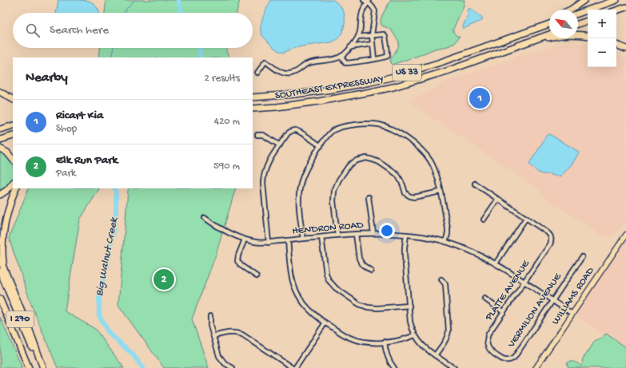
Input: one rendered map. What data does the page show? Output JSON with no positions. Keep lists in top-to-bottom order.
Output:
{
  "streets": {
    "highway": ["US 33", "SOUTHEAST EXPRESSWAY", "I 270"],
    "main road": ["WILLIAMS ROAD"],
    "street": ["HENDRON ROAD", "PLATTE AVENUE", "VERMILION AVENUE"]
  },
  "crossings": [
    ["HENDRON ROAD", "PLATTE AVENUE"],
    ["HENDRON ROAD", "WILLIAMS ROAD"],
    ["HENDRON ROAD", "VERMILION AVENUE"],
    ["PLATTE AVENUE", "VERMILION AVENUE"]
  ],
  "water": ["Big Walnut Creek"],
  "north": "top left",
  "page": {
    "map_buttons": ["+", "−"],
    "search": "Search here",
    "heading": ["Nearby", "2 results"],
    "pins": ["1", "2"],
    "list": [
      {
        "mark": "1",
        "name": "Ricart Kia",
        "note": "Shop",
        "value": "420 m"
      },
      {
        "mark": "2",
        "name": "Elk Run Park",
        "note": "Park",
        "value": "590 m"
      }
    ]
  }
}
